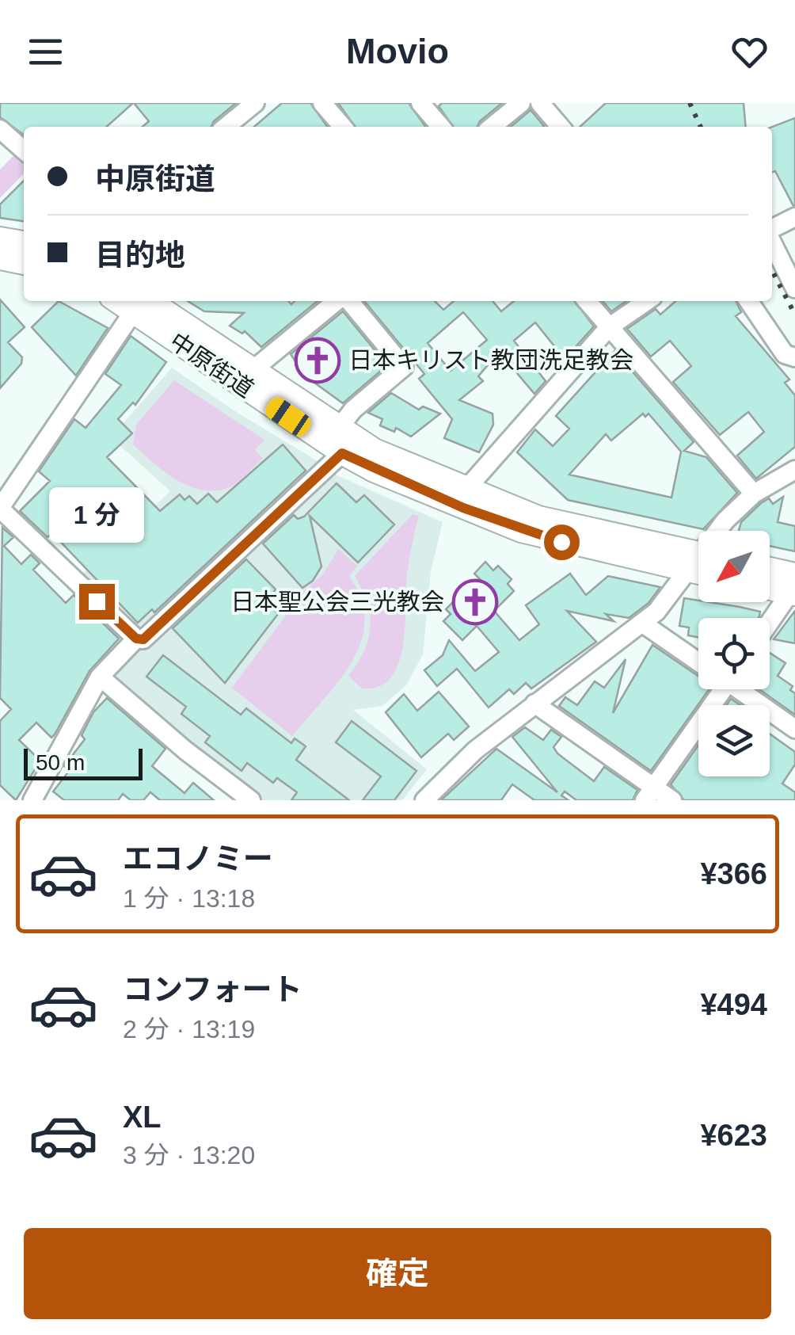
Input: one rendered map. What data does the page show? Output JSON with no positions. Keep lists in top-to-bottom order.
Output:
{
  "streets": {
    "main road": ["中原街道"]
  },
  "places": {
    "church": ["日本キリスト教団洗足教会", "日本聖公会三光教会"]
  },
  "scale_bar": "50 m",
  "north": "bottom left",
  "page": {
    "header": "Movio",
    "banner": ["中原街道", "目的地"],
    "bubble": "1 分",
    "scale": "50 m",
    "list": [
      {
        "name": "エコノミー",
        "note": "1 分 · 13:18",
        "value": "¥366"
      },
      {
        "name": "コンフォート",
        "note": "2 分 · 13:19",
        "value": "¥494"
      },
      {
        "name": "XL",
        "note": "3 分 · 13:20",
        "value": "¥623"
      }
    ],
    "buttons": "確定"
  }
}
